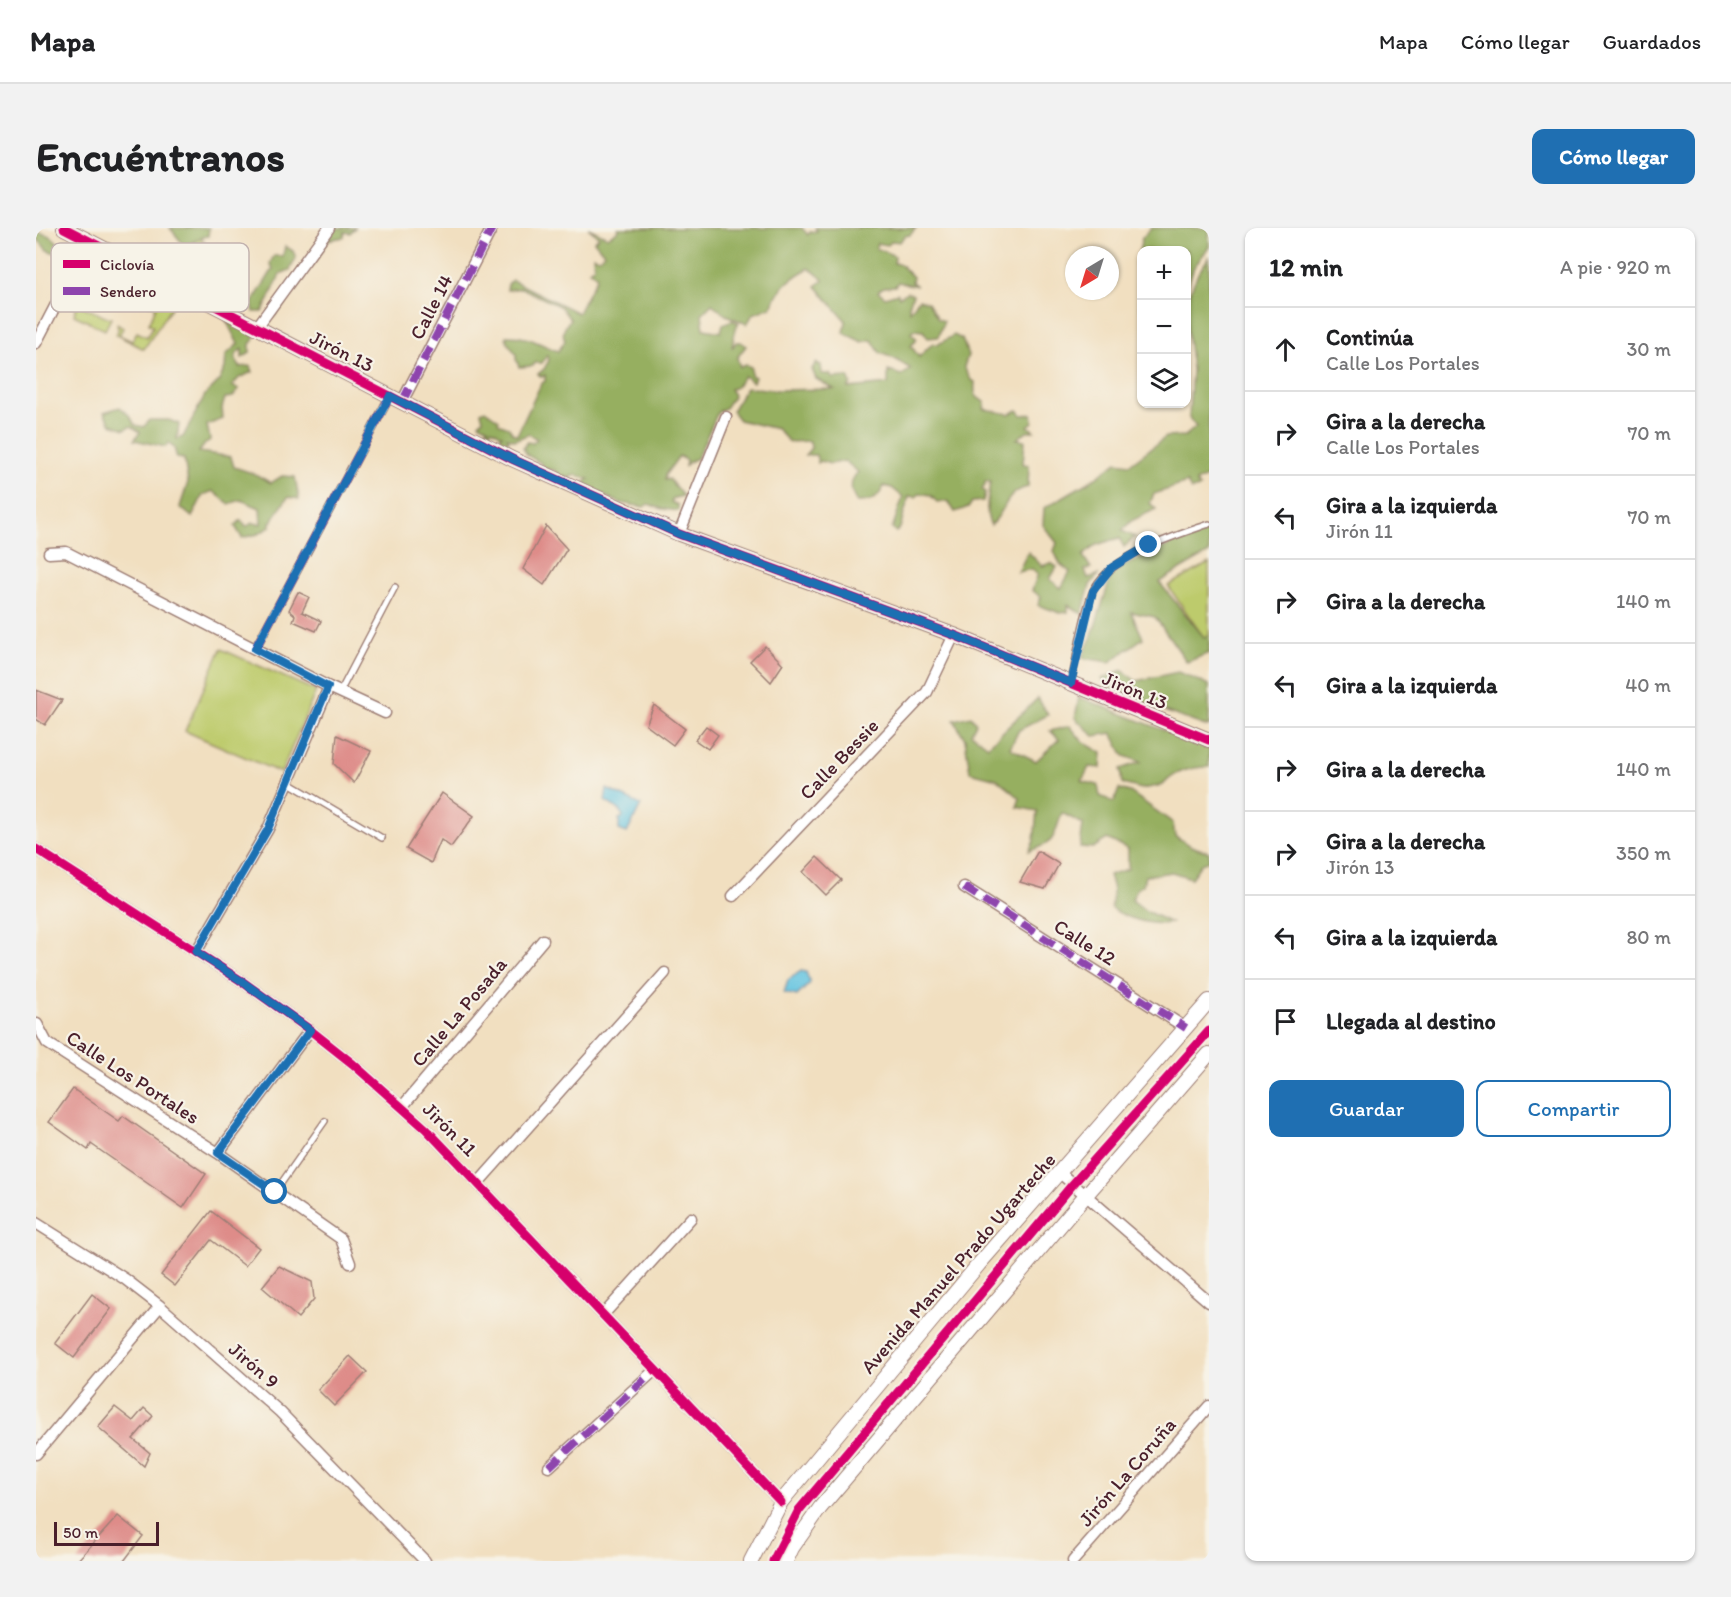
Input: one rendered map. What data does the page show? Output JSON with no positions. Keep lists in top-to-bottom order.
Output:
{
  "streets": {
    "street": [
      "Calle 14",
      "Jirón 13",
      "Calle Bessie",
      "Calle 12",
      "Calle La Posada",
      "Calle Los Portales",
      "Jirón 11",
      "Avenida Manuel Prado Ugarteche",
      "Jirón 9",
      "Jirón La Coruña"
    ]
  },
  "crossings": [
    ["Calle 14", "Jirón 13"],
    ["Jirón 13", "Calle Bessie"],
    ["Calle 12", "Avenida Manuel Prado Ugarteche"],
    ["Calle La Posada", "Jirón 11"],
    ["Jirón 11", "Avenida Manuel Prado Ugarteche"]
  ],
  "legend": ["Ciclovía", "Sendero"],
  "scale_bar": "50 m",
  "north": "bottom left",
  "page": {
    "header": "Mapa",
    "nav": ["Mapa", "Cómo llegar", "Guardados"],
    "buttons": [
      "Cómo llegar",
      ["Guardar", "Compartir"]
    ],
    "title": "Encuéntranos",
    "heading": ["12 min", "A pie · 920 m"],
    "map_buttons": ["+", "−"],
    "list": [
      ["Continúa", "Calle Los Portales", "30 m"],
      ["Gira a la derecha", "Calle Los Portales", "70 m"],
      ["Gira a la izquierda", "Jirón 11", "70 m"],
      ["Gira a la derecha", "140 m"],
      ["Gira a la izquierda", "40 m"],
      ["Gira a la derecha", "140 m"],
      ["Gira a la derecha", "Jirón 13", "350 m"],
      ["Gira a la izquierda", "80 m"],
      "Llegada al destino"
    ],
    "scale": "50 m"
  }
}
